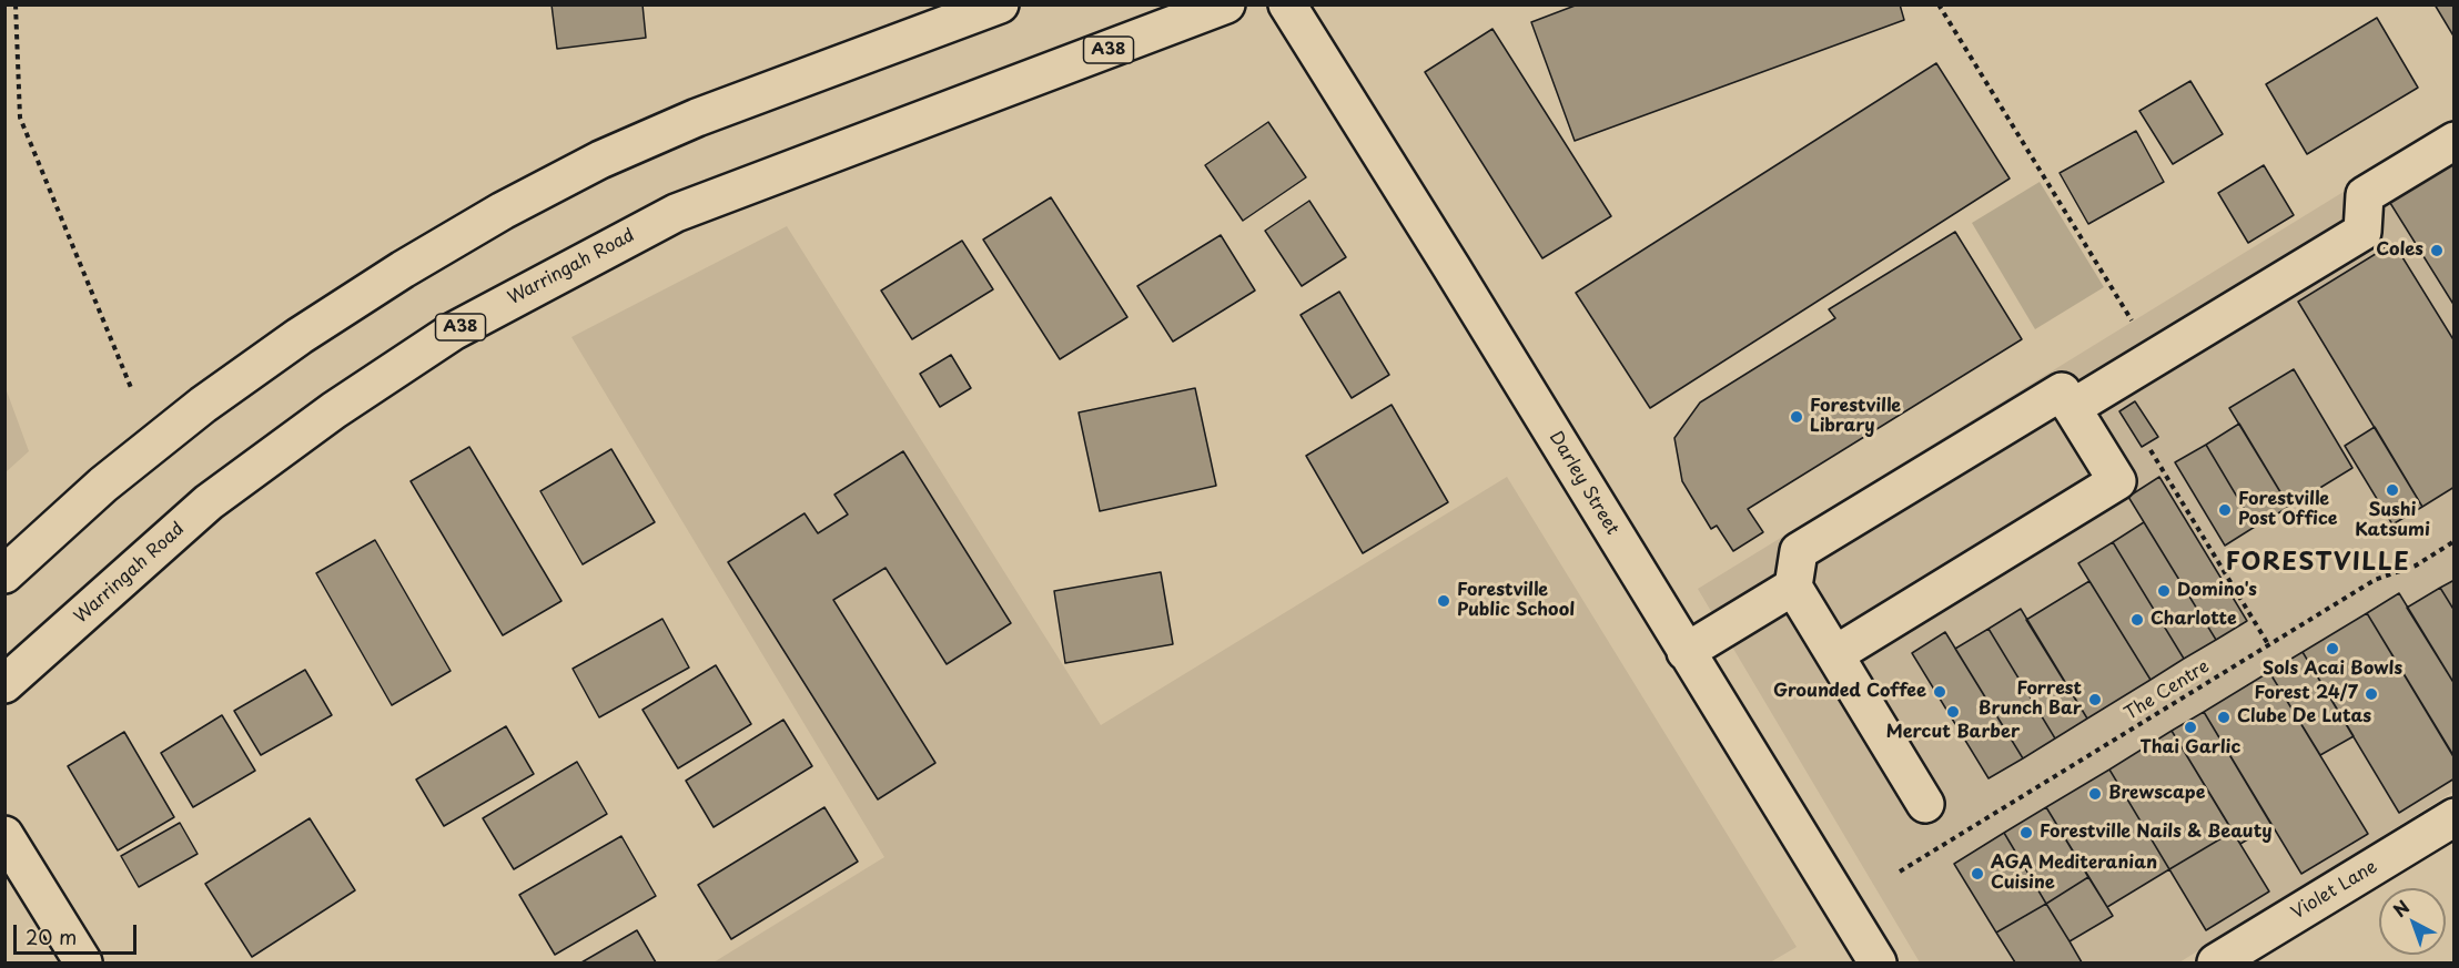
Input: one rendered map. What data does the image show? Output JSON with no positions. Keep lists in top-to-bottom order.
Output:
{
  "streets": {
    "main road": [
      "A38",
      "Warringah Road",
      "Darley Street",
      "Violet Lane"
    ],
    "path": ["The Centre"]
  },
  "districts": ["FORESTVILLE"],
  "places": [
    "Coles",
    "Forestville Library",
    "Sushi Katsumi",
    "Forestville Post Office",
    "Domino's",
    "Forestville Public School",
    "Charlotte",
    "Sols Acai Bowls",
    "Grounded Coffee",
    "Forest 24/7",
    "Forrest Brunch Bar",
    "Mercut Barber",
    "Clube De Lutas",
    "Thai Garlic",
    "Brewscape",
    "Forestville Nails & Beauty",
    "AGA Mediteranian Cuisine"
  ],
  "scale_bar": "20 m",
  "north": "top left"
}
